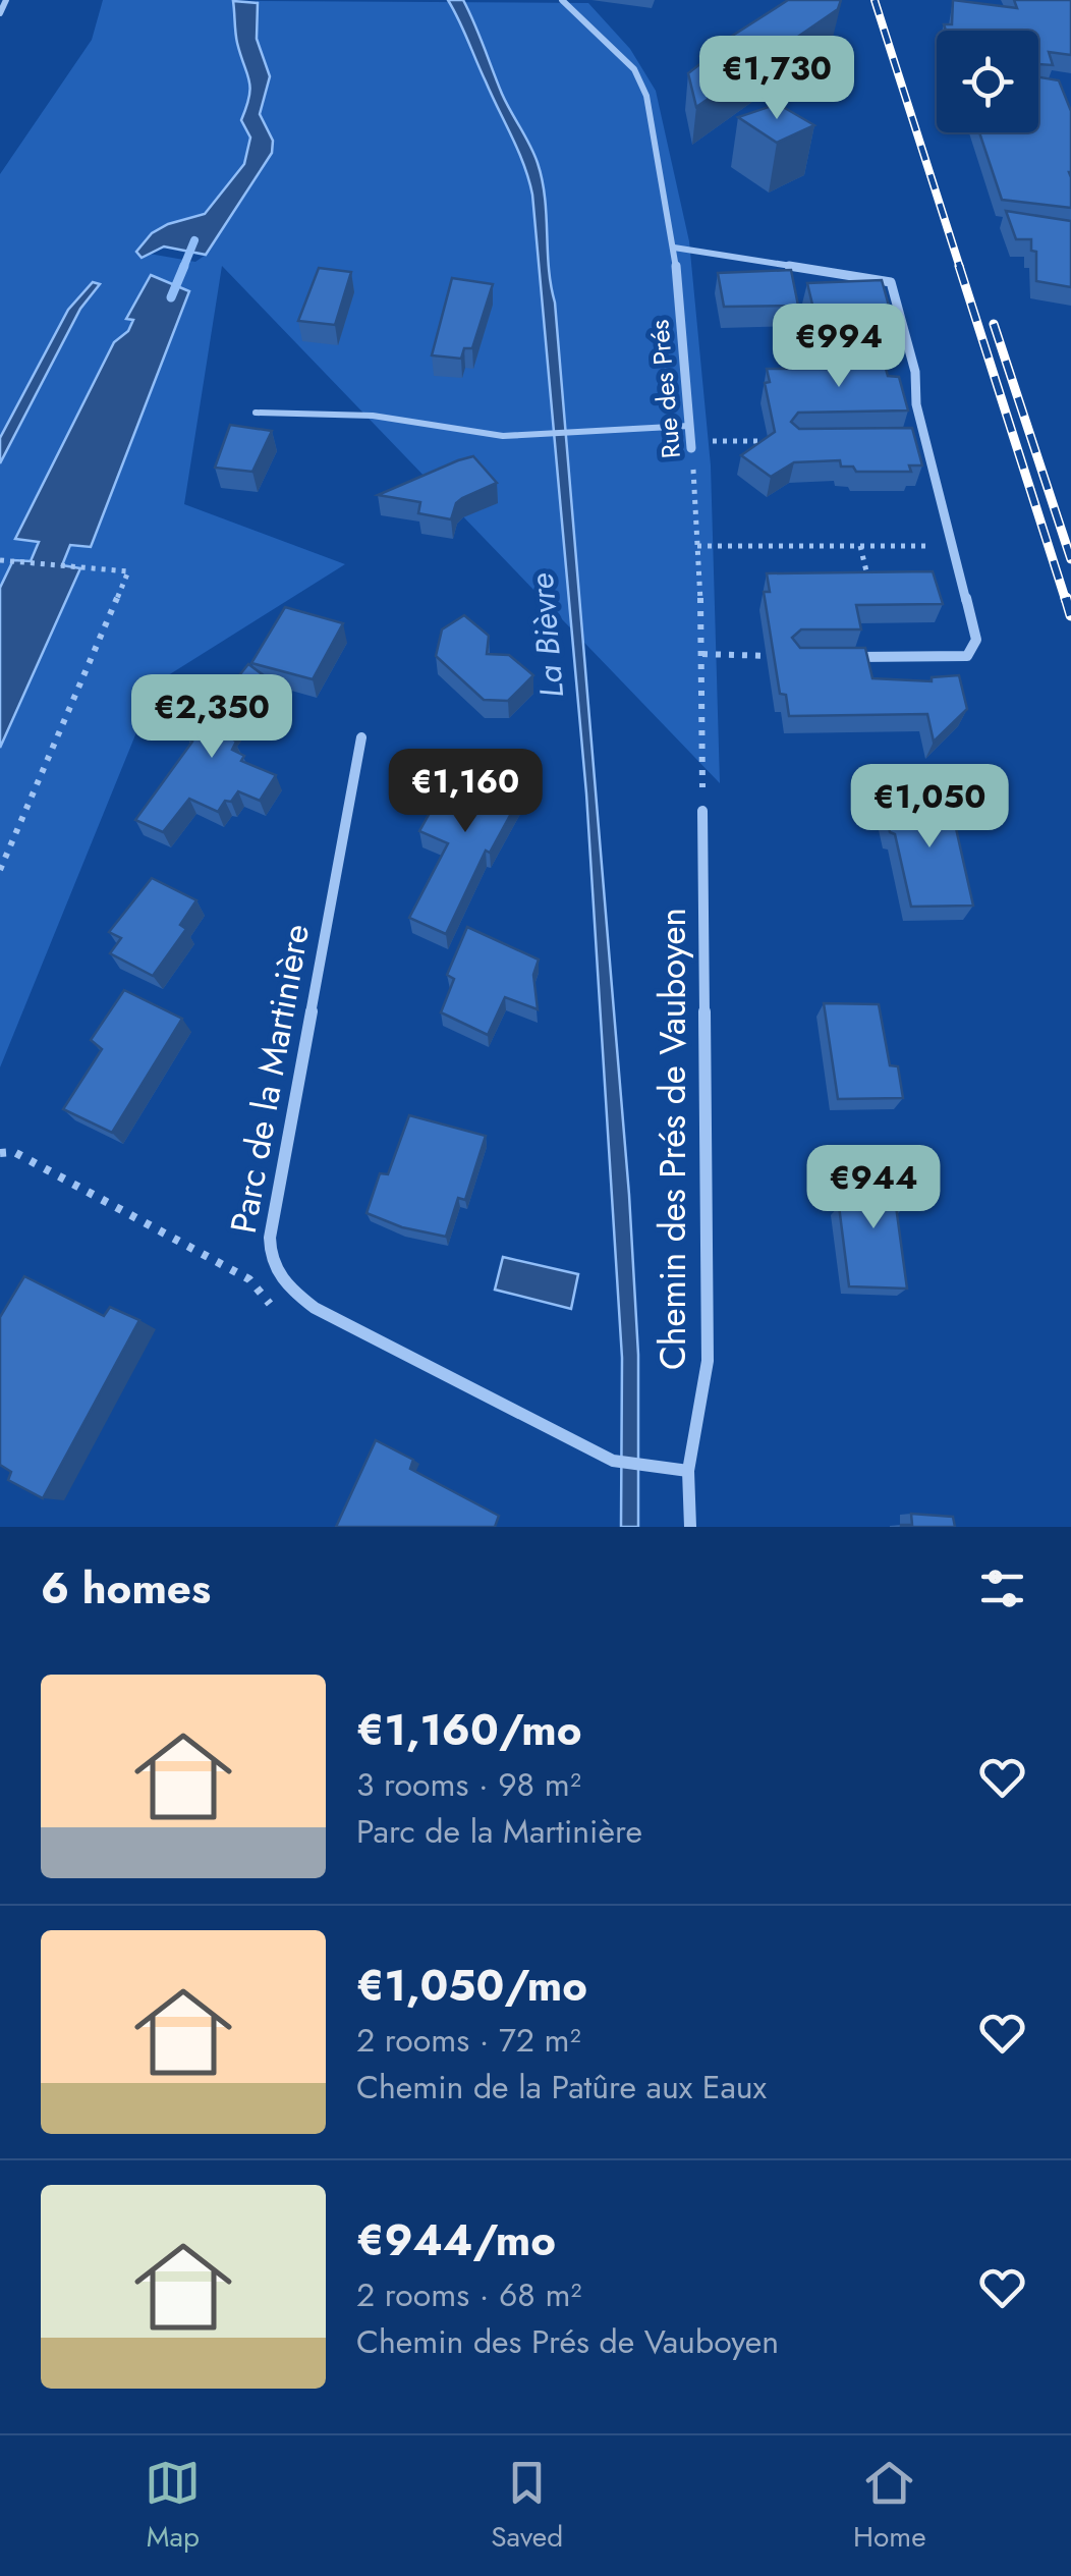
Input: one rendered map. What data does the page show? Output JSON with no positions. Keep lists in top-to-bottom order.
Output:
{
  "streets": {
    "street": ["Rue des Prés", "Parc de la Martinière", "Chemin des Prés de Vauboyen"]
  },
  "crossings": [
    ["Rue des Prés", "Chemin des Prés de Vauboyen"],
    ["Parc de la Martinière", "Chemin des Prés de Vauboyen"]
  ],
  "water": ["La Bièvre"],
  "page": {
    "price": [
      "€1,730",
      "€994",
      "€2,350",
      "€1,160",
      "€1,050",
      "€944"
    ],
    "heading": "6 homes",
    "list": [
      {
        "name": "€1,160/mo",
        "note": "3 rooms · 98 m² · Parc de la Martinière"
      },
      {
        "name": "€1,050/mo",
        "note": "2 rooms · 72 m² · Chemin de la Patûre aux Eaux"
      },
      {
        "name": "€944/mo",
        "note": "2 rooms · 68 m² · Chemin des Prés de Vauboyen"
      }
    ],
    "tabs": ["Map", "Saved", "Home"]
  }
}
